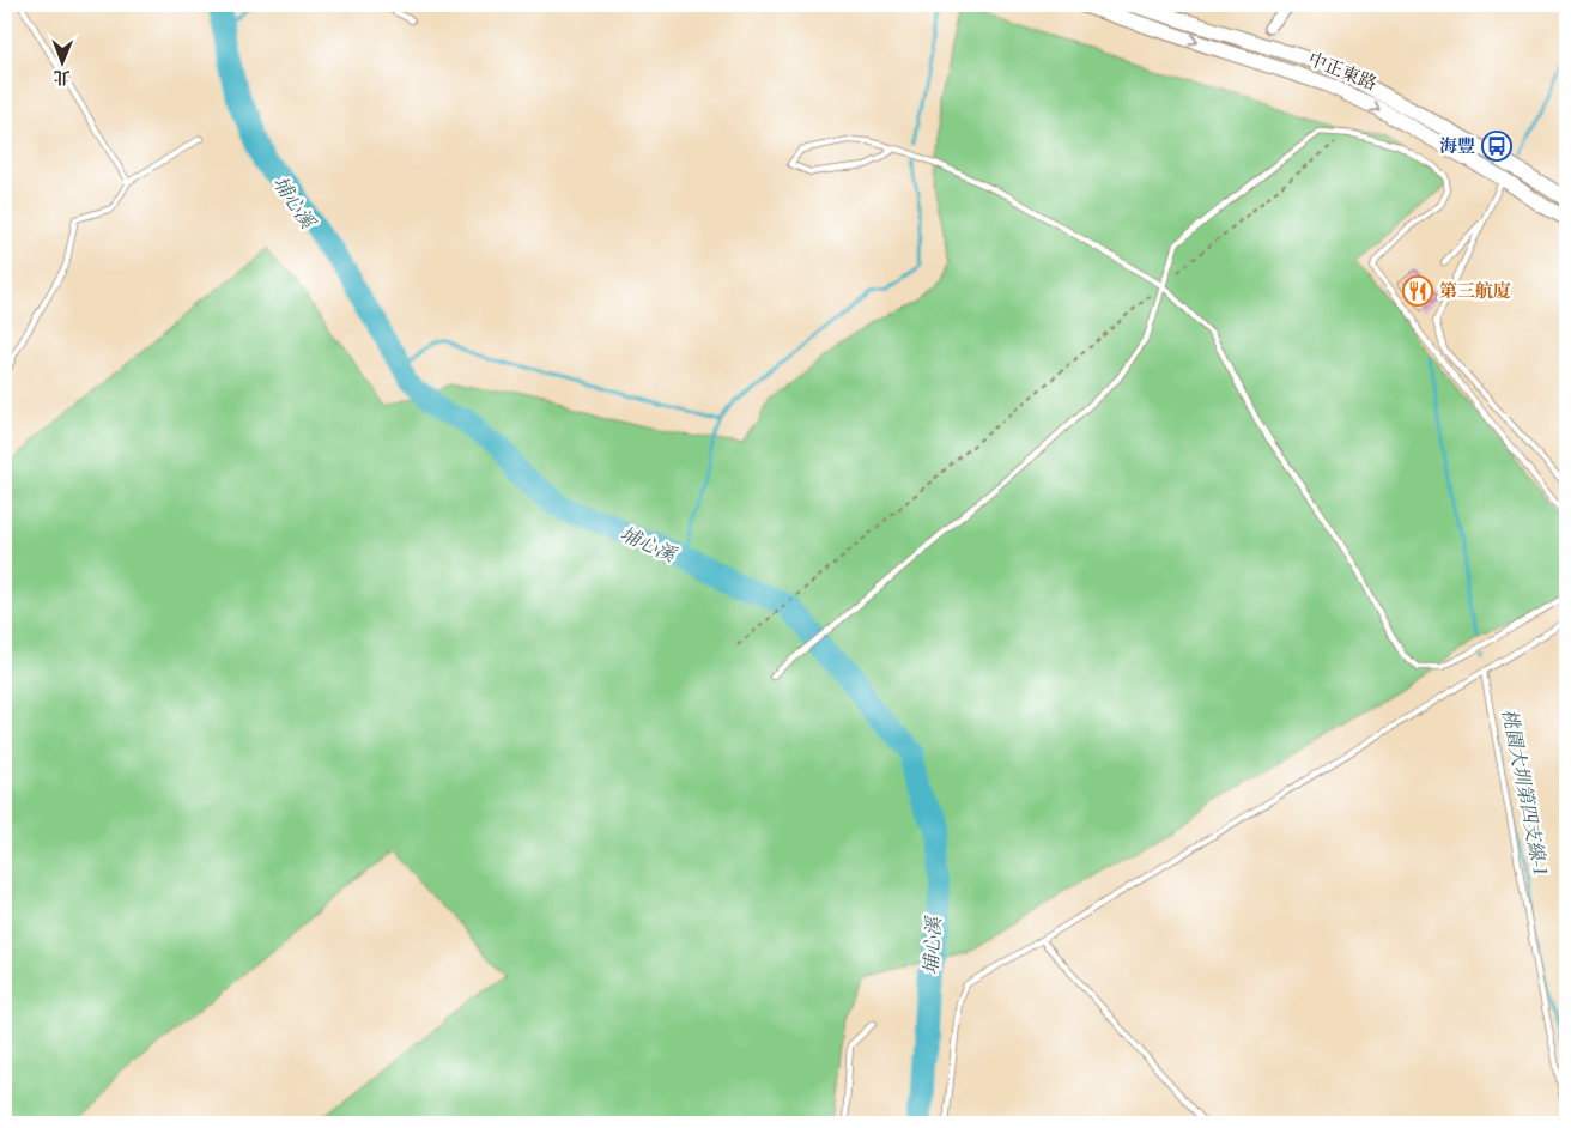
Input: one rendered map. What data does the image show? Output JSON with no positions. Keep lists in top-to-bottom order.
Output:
{
  "streets": {
    "main road": ["中正東路"]
  },
  "water": ["埔心溪", "桃園大圳第四支線-1"],
  "places": {
    "bus stop": ["海豐"],
    "restaurant": ["第三航廈"]
  },
  "north": "bottom"
}
